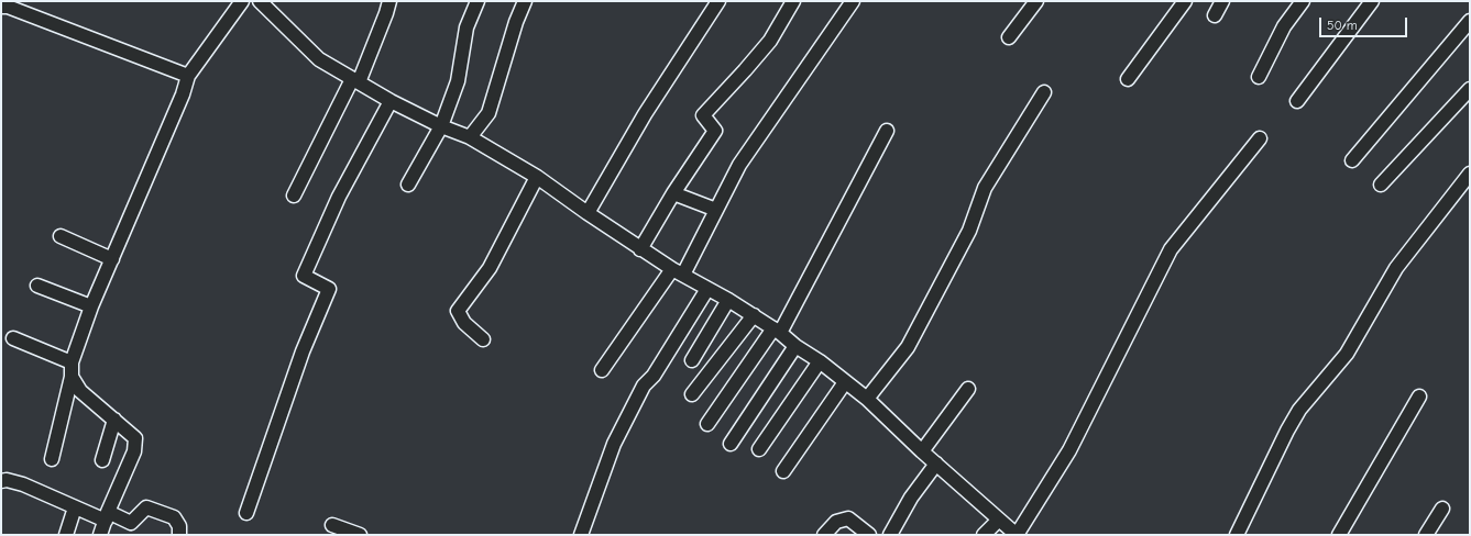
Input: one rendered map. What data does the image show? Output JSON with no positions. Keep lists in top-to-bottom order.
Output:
{
  "scale_bar": "50 m"
}
